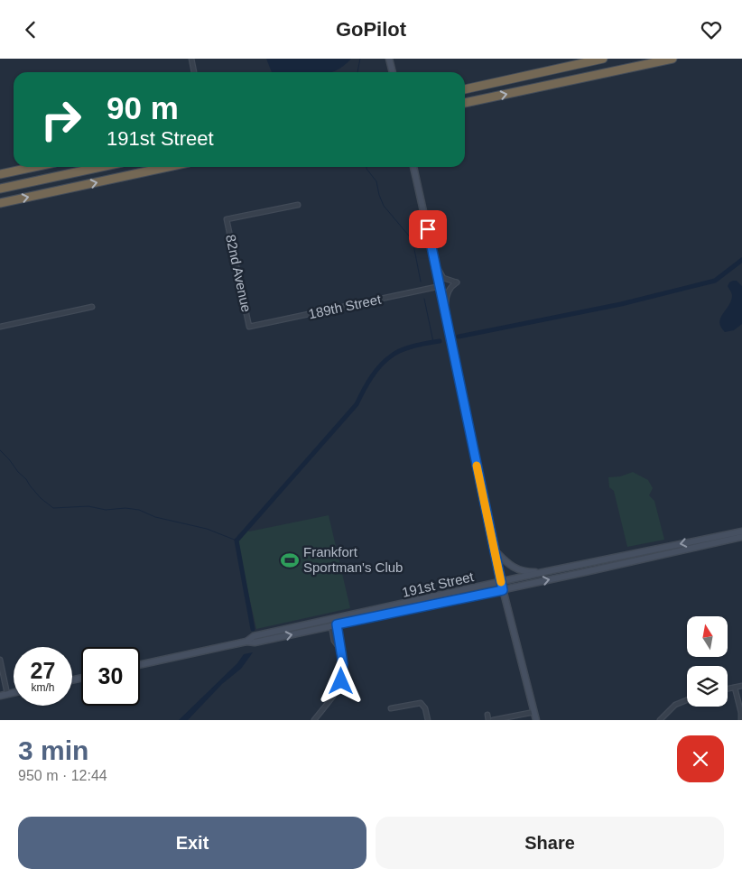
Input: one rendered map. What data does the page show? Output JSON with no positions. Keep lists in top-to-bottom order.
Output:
{
  "streets": {
    "main road": ["191st Street"],
    "street": ["82nd Avenue", "189th Street"]
  },
  "crossings": [
    ["82nd Avenue", "189th Street"]
  ],
  "places": {
    "sports": ["Frankfort Sportman's Club"]
  },
  "north": "top",
  "page": {
    "header": "GoPilot",
    "turn": ["90 m", "191st Street"],
    "speed": "27 km/h",
    "limit": "30",
    "heading": ["3 min", "950 m · 12:44"],
    "buttons": ["Exit", "Share"]
  }
}
